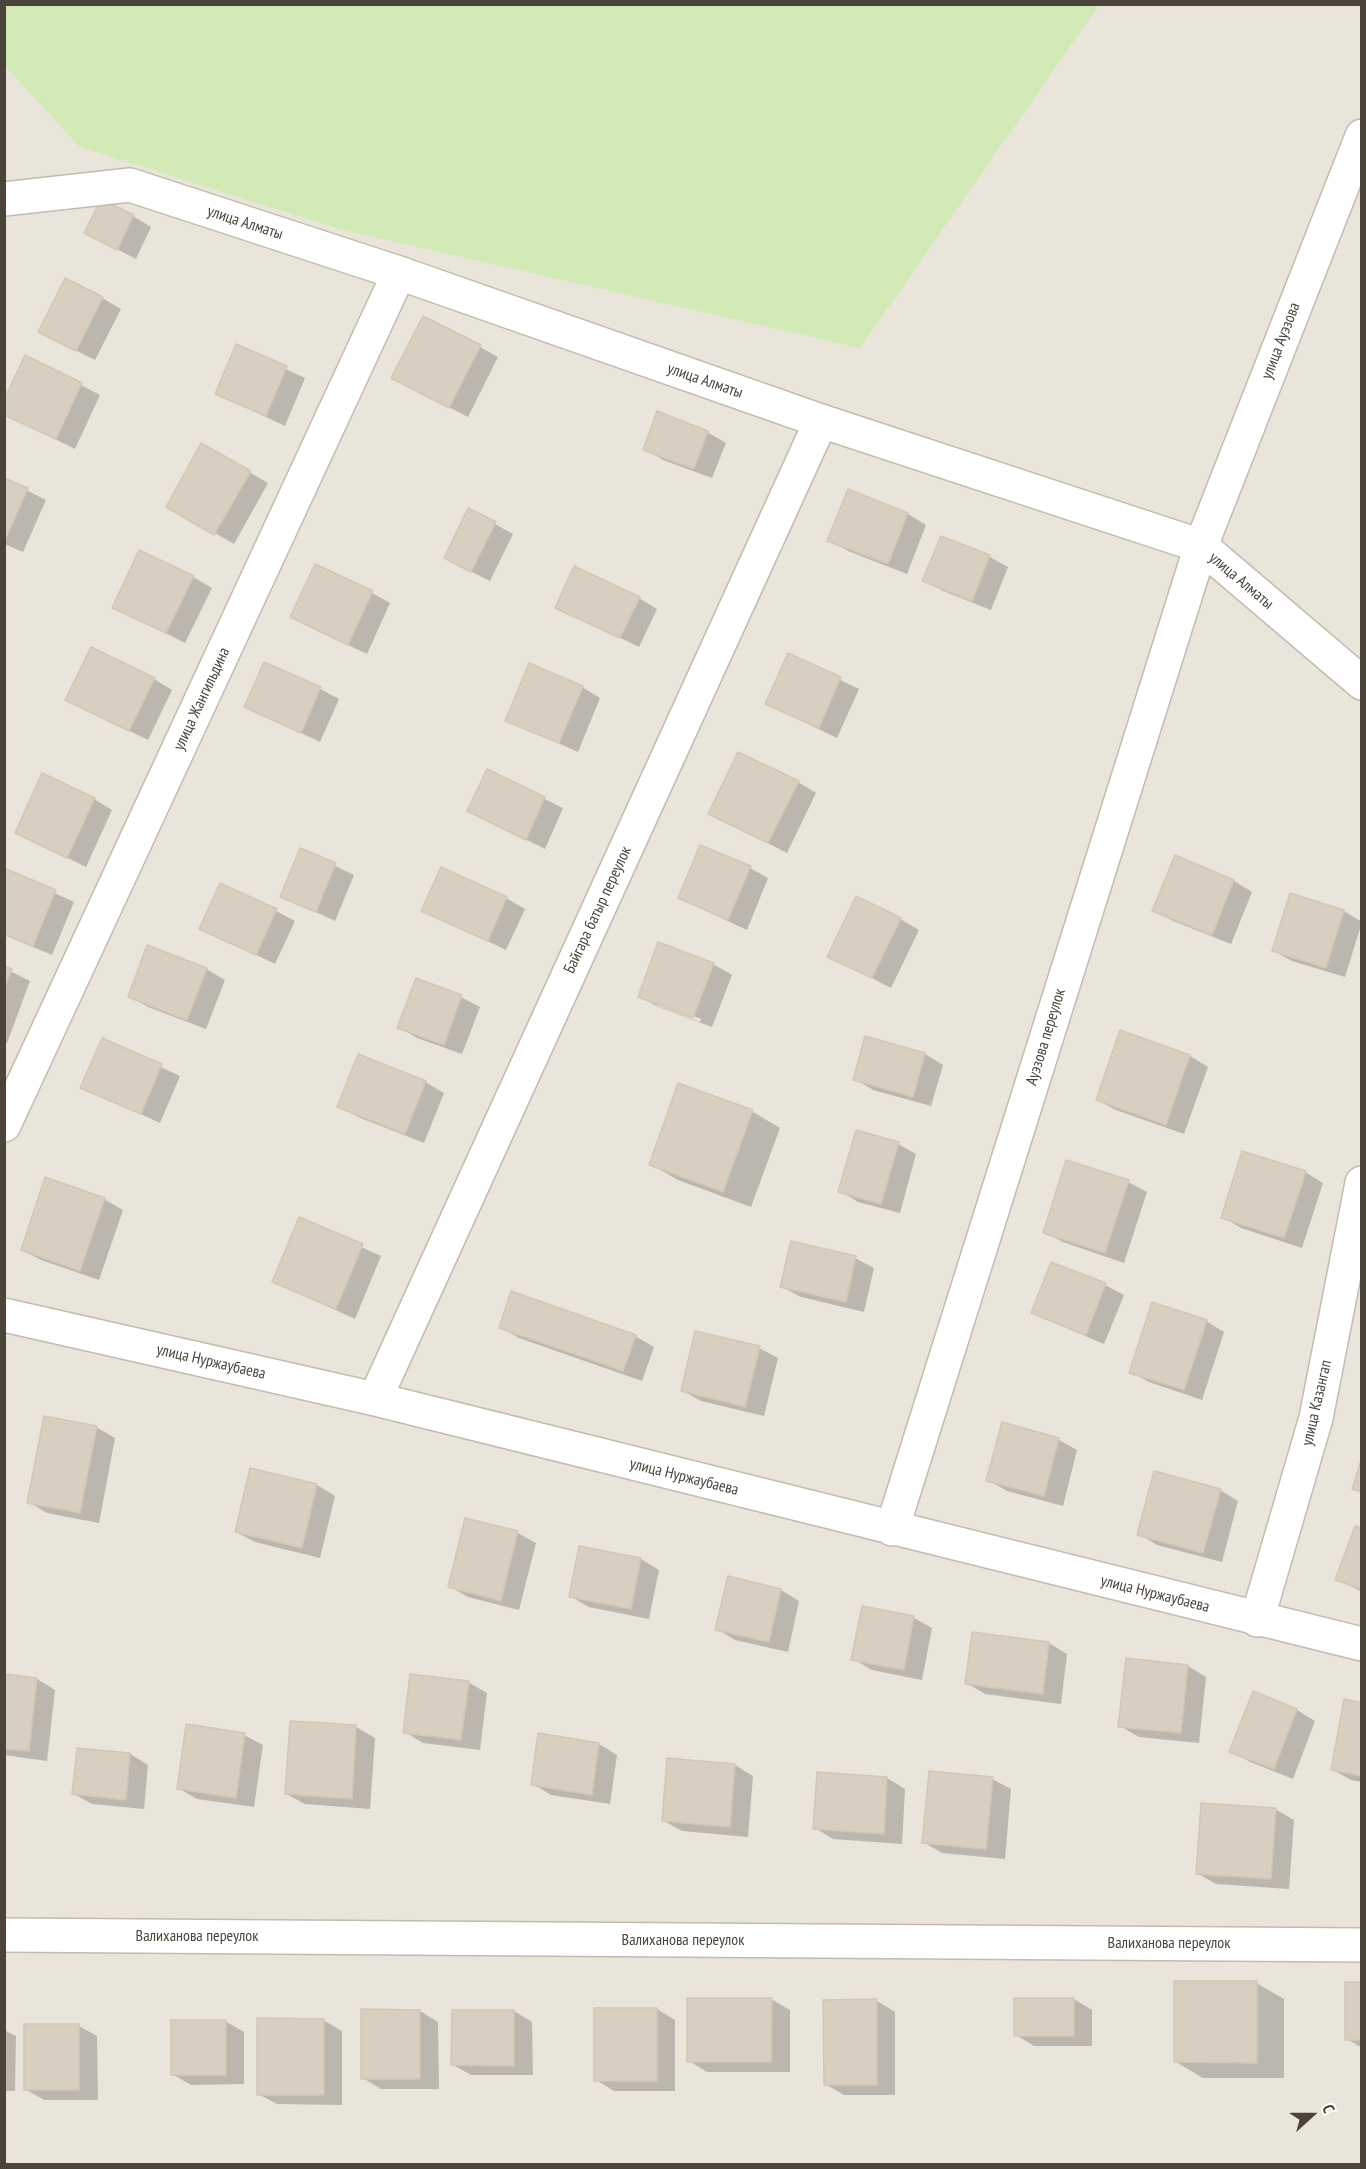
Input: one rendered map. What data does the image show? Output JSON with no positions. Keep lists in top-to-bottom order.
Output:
{
  "streets": {
    "street": [
      "улица Алматы",
      "улица Ауэзова",
      "улица Жангильдина",
      "Байгара батыр переулок",
      "Ауэзова переулок",
      "улица Нуржаубаева",
      "улица Казангап",
      "Валиханова переулок"
    ]
  },
  "crossings": [
    ["улица Алматы", "улица Ауэзова"],
    ["улица Алматы", "улица Жангильдина"],
    ["улица Алматы", "Байгара батыр переулок"],
    ["улица Алматы", "Ауэзова переулок"],
    ["улица Ауэзова", "Ауэзова переулок"],
    ["Байгара батыр переулок", "улица Нуржаубаева"],
    ["Ауэзова переулок", "улица Нуржаубаева"],
    ["улица Нуржаубаева", "улица Казангап"]
  ],
  "north": "right"
}
